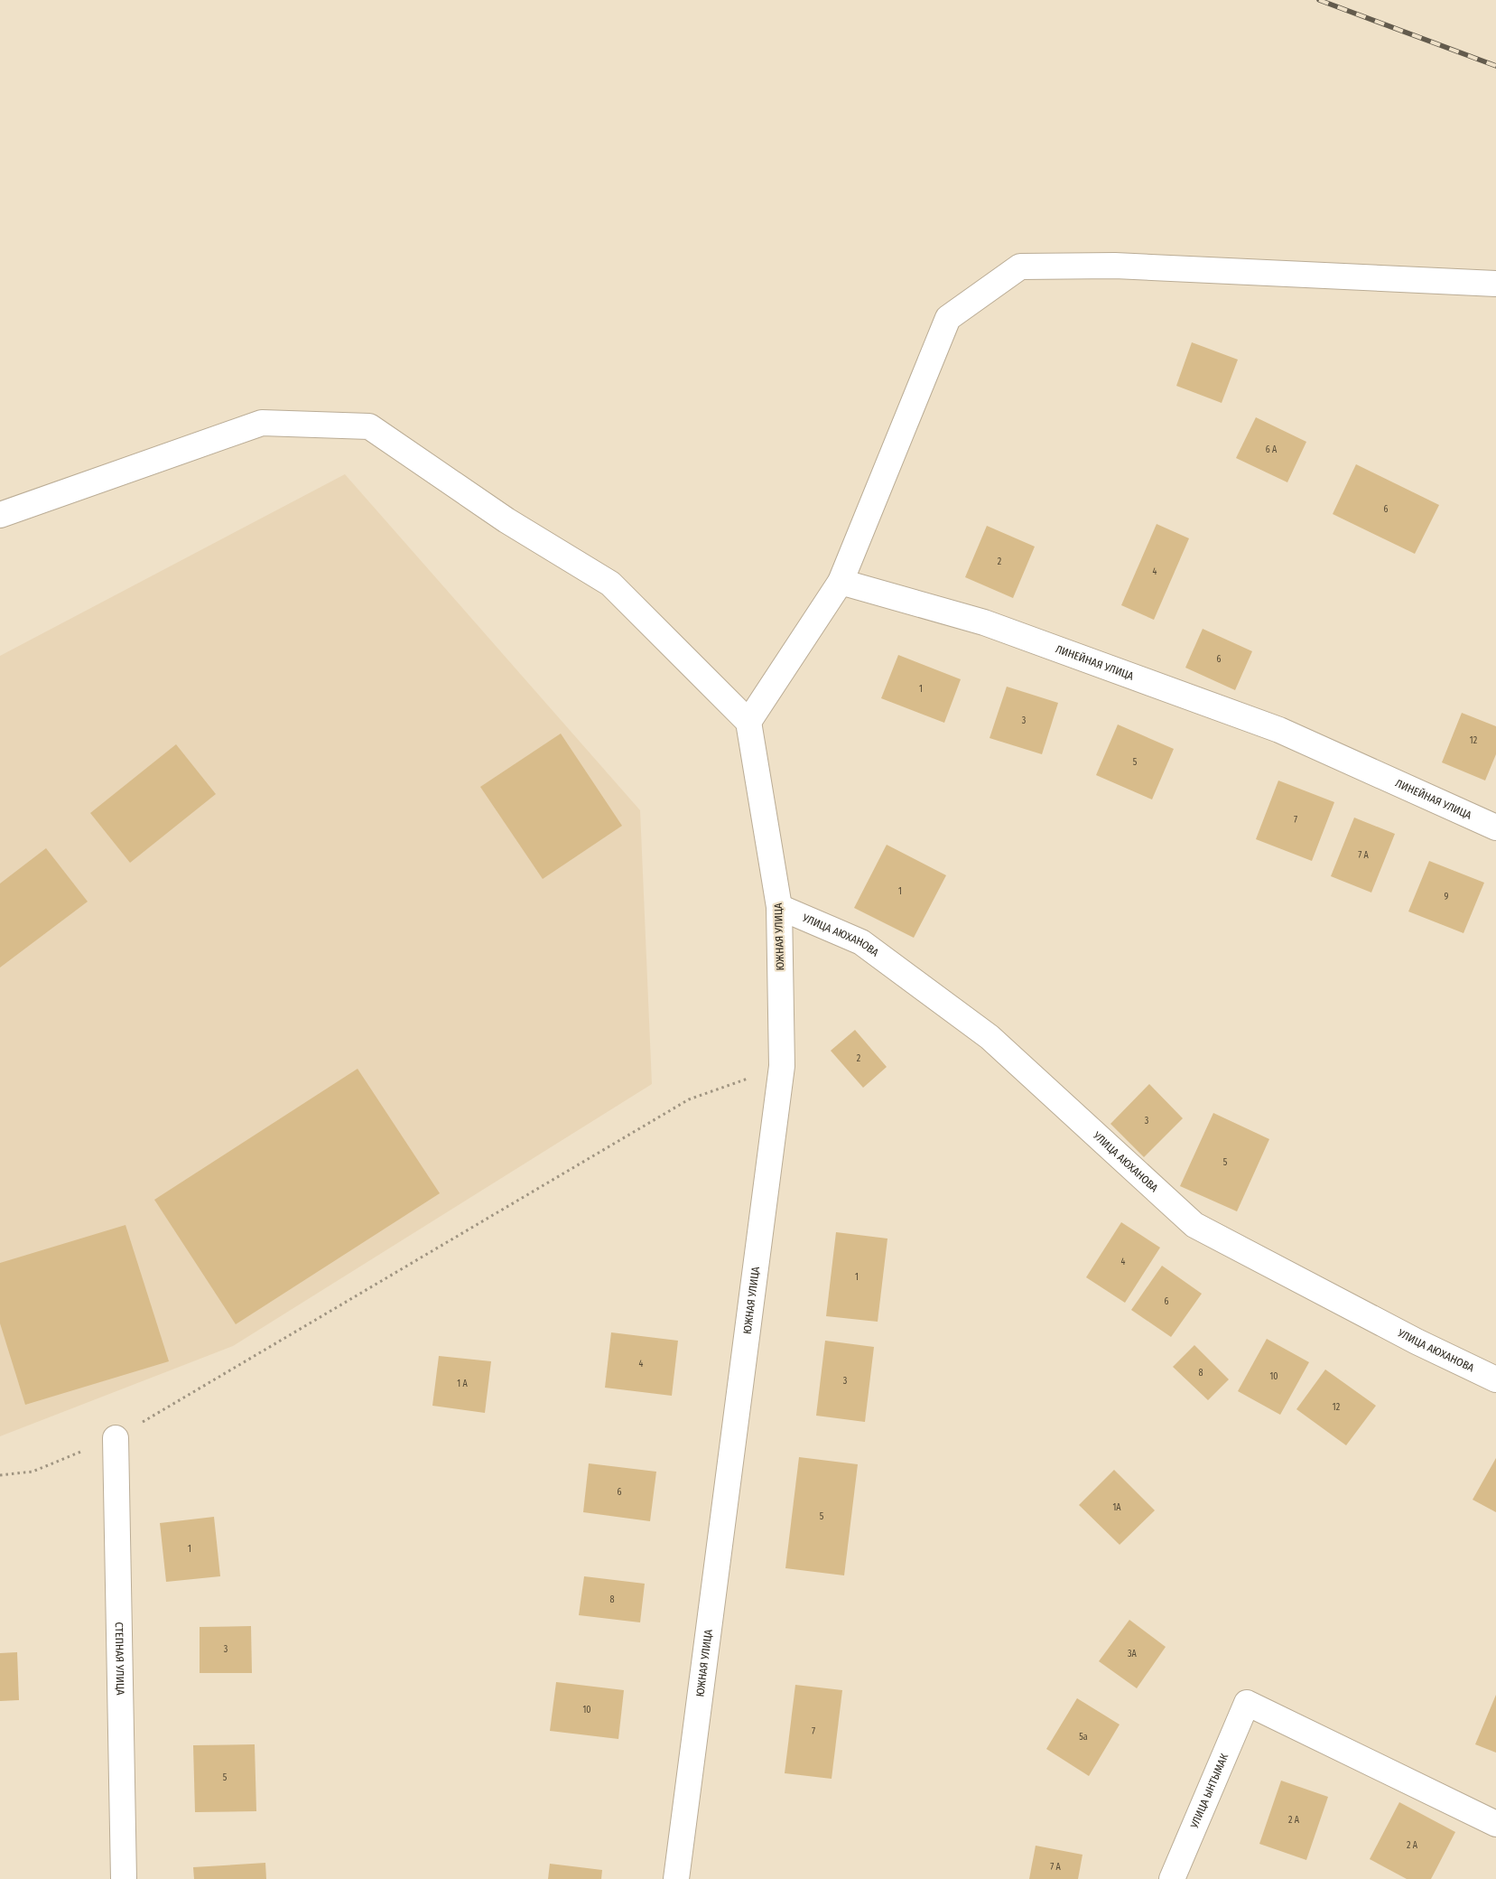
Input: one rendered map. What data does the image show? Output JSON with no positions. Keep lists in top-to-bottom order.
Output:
{
  "streets": {
    "street": [
      "ЛИНЕЙНАЯ УЛИЦА",
      "УЛИЦА АЮХАНОВА",
      "ЮЖНАЯ УЛИЦА",
      "СТЕПНАЯ УЛИЦА",
      "УЛИЦА ЫНТЫМАК"
    ]
  },
  "crossings": [
    ["УЛИЦА АЮХАНОВА", "ЮЖНАЯ УЛИЦА"]
  ],
  "house_numbers": [
    "6 А",
    "6",
    "2",
    "4",
    "6",
    "1",
    "3",
    "12",
    "5",
    "7",
    "7 А",
    "1",
    "9",
    "2",
    "3",
    "5",
    "4",
    "1",
    "6",
    "4",
    "8",
    "10",
    "3",
    "1 А",
    "12",
    "6",
    "1А",
    "5",
    "1",
    "8",
    "3",
    "3А",
    "10",
    "7",
    "5а",
    "5",
    "2 А",
    "2 А",
    "7 А"
  ]
}
